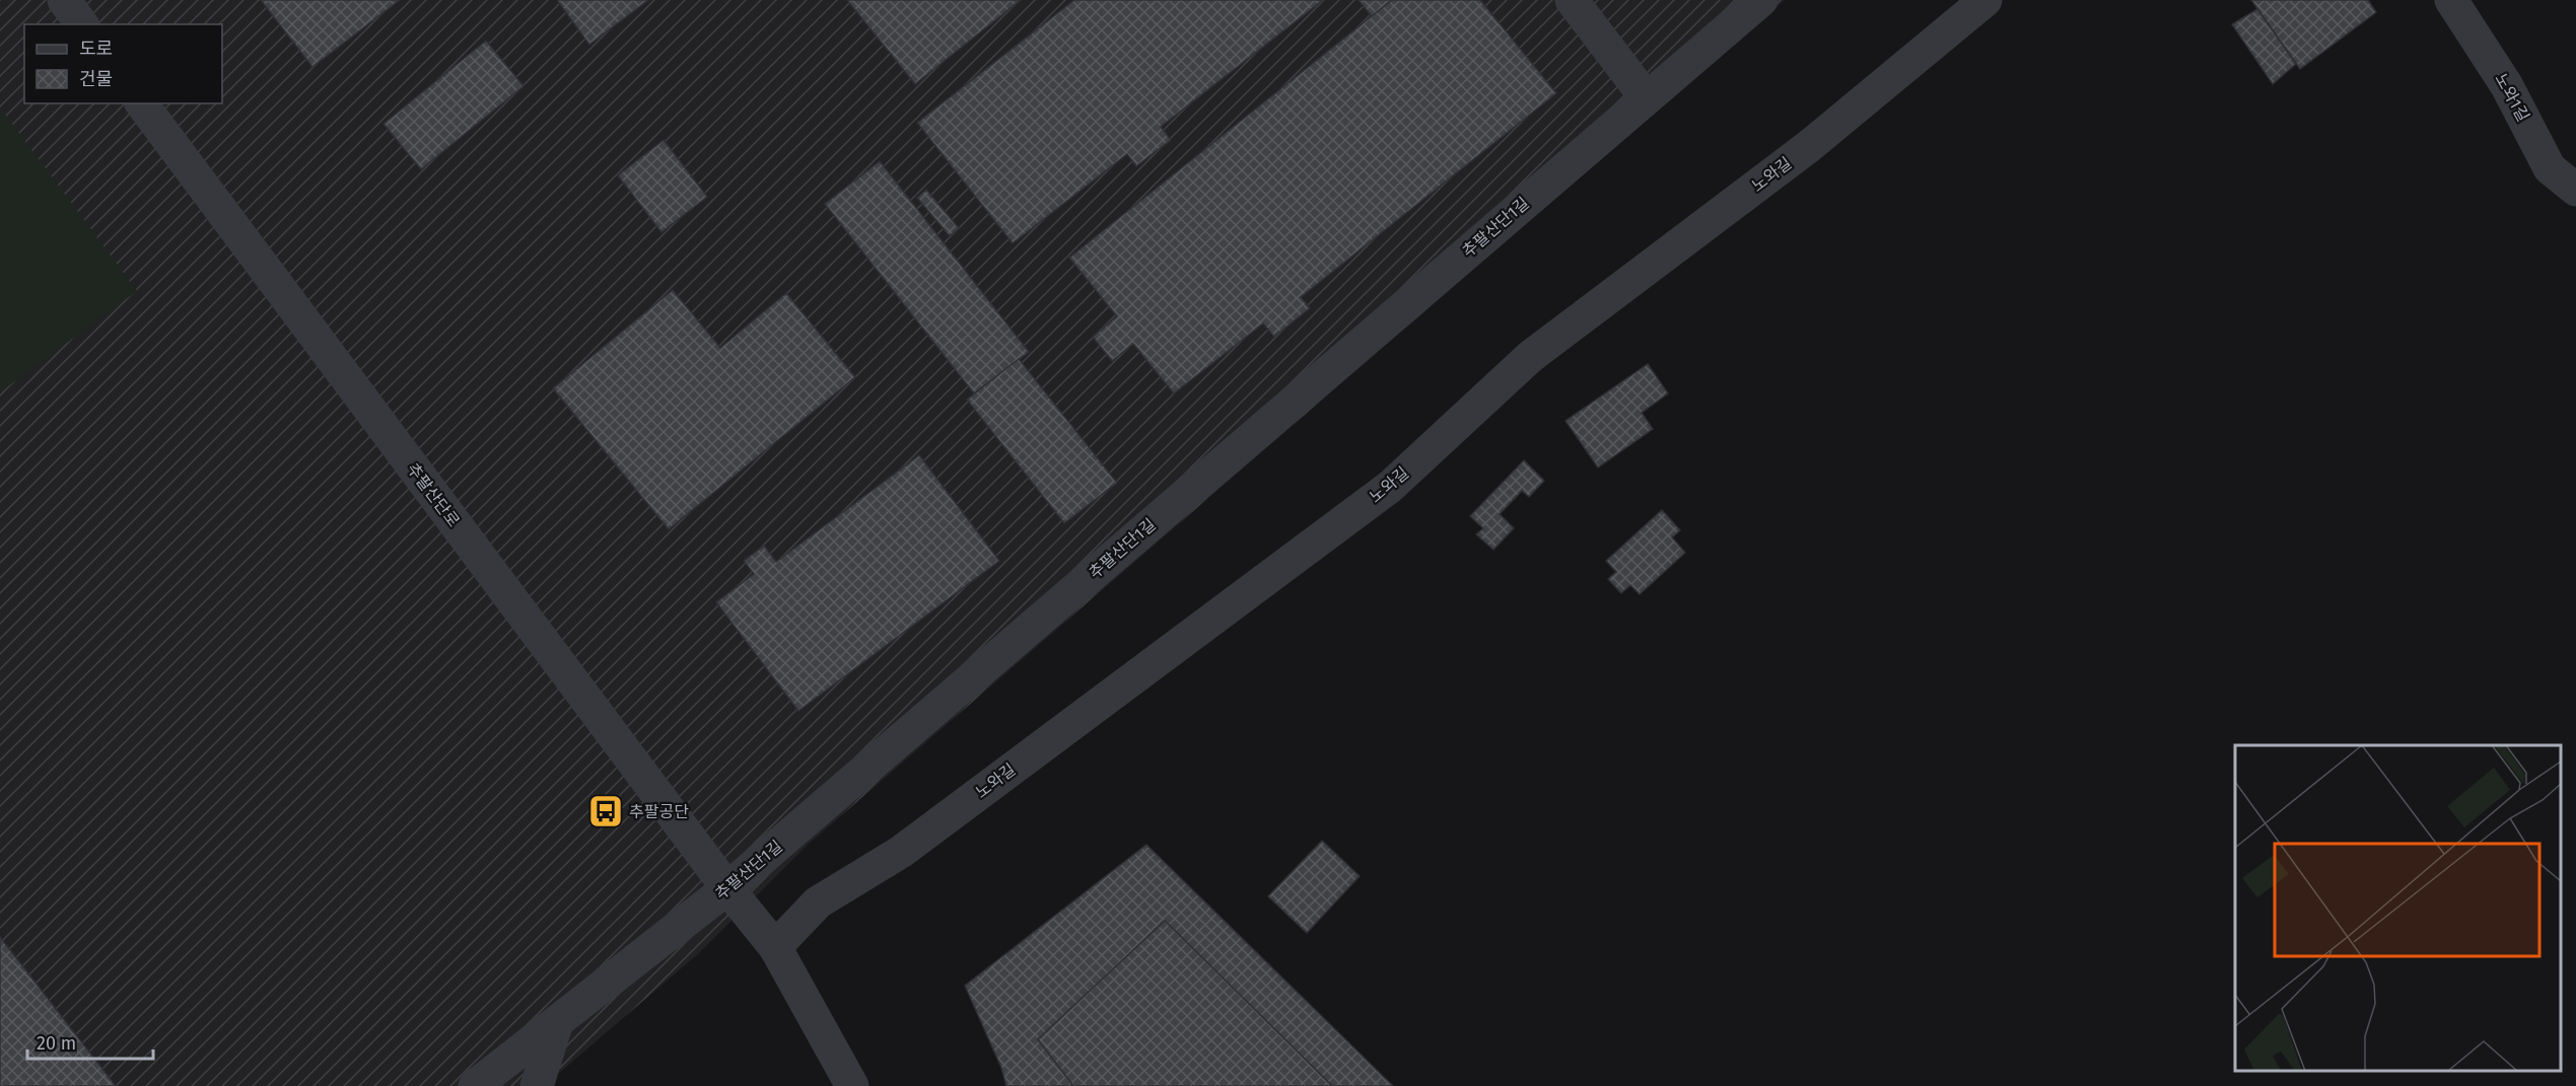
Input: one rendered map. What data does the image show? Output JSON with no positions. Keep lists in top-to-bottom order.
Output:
{
  "streets": {
    "street": [
      "노와1길",
      "노와길",
      "추팔산단1길",
      "추팔산단로"
    ]
  },
  "crossings": [
    ["추팔산단1길", "추팔산단로"]
  ],
  "places": {
    "bus stop": ["추팔공단"]
  },
  "legend": ["도로", "건물"],
  "scale_bar": "20 m"
}
